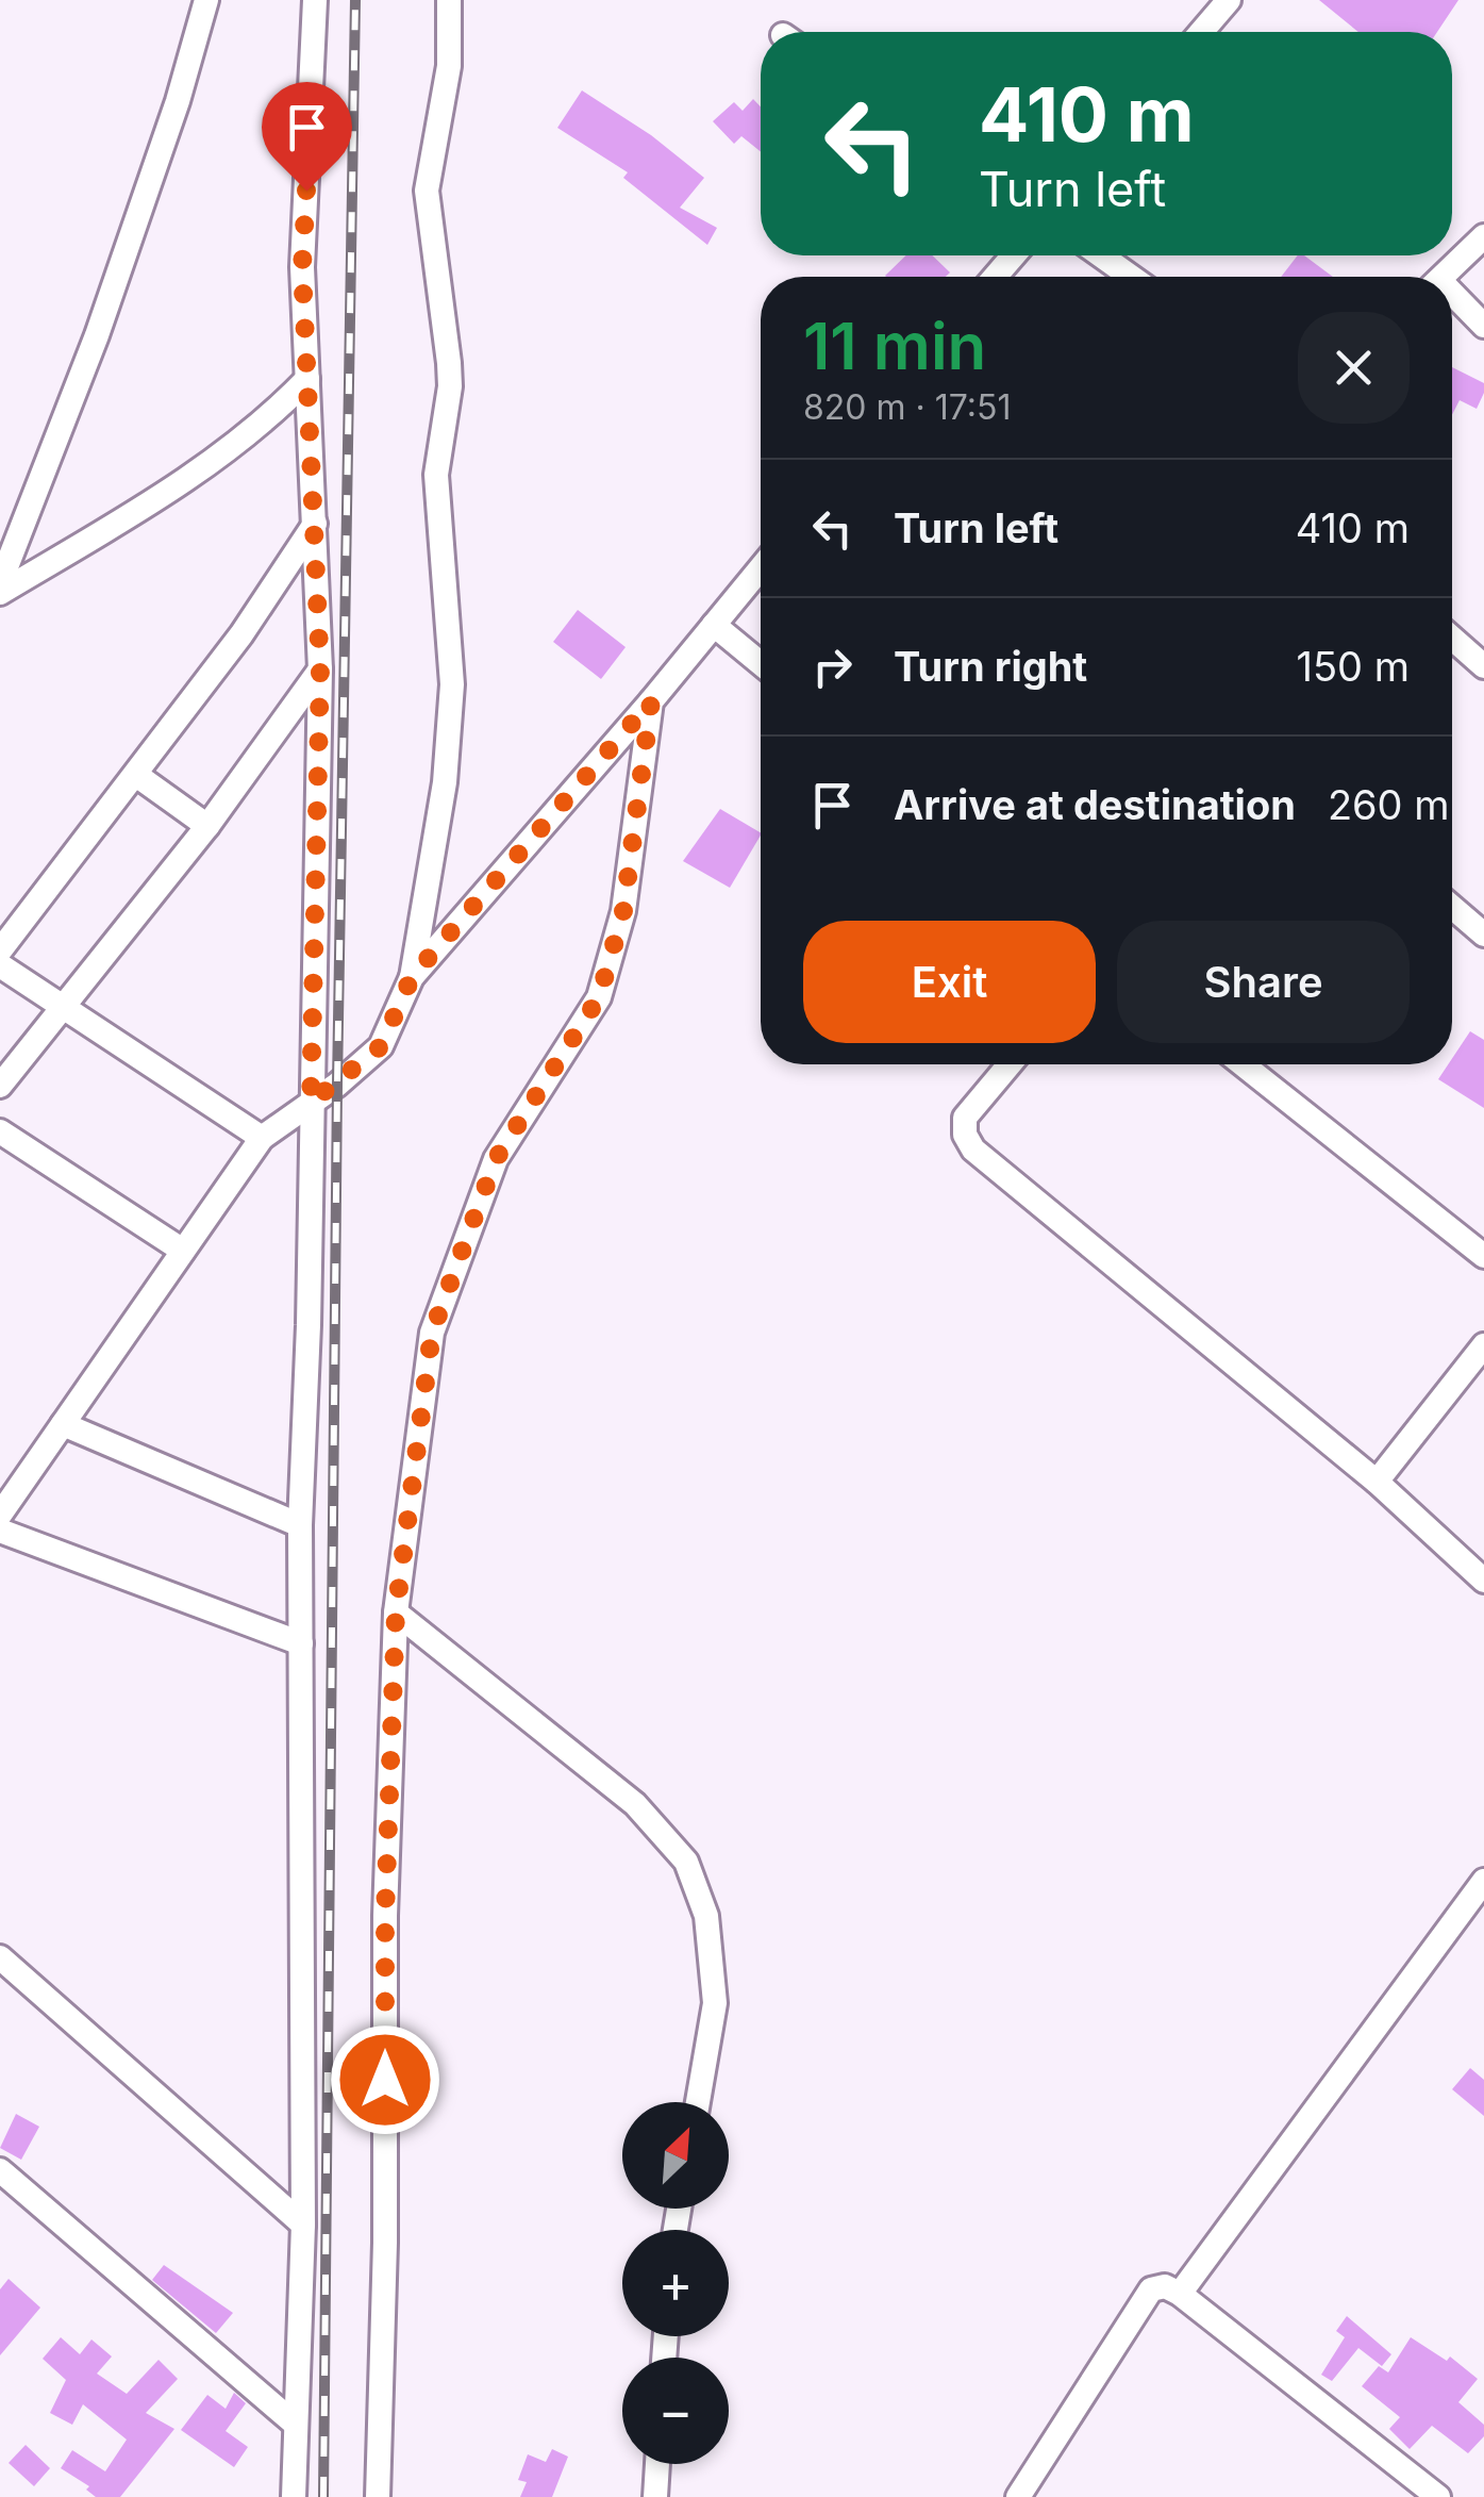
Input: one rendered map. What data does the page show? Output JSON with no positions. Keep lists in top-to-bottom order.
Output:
{
  "north": "top right",
  "page": {
    "turn": ["410 m", "Turn left"],
    "heading": ["11 min", "820 m · 17:51"],
    "list": [
      {
        "name": "Turn left",
        "value": "410 m"
      },
      {
        "name": "Turn right",
        "value": "150 m"
      },
      {
        "name": "Arrive at destination",
        "value": "260 m"
      }
    ],
    "buttons": ["Exit", "Share"],
    "map_buttons": ["+", "−"]
  }
}
